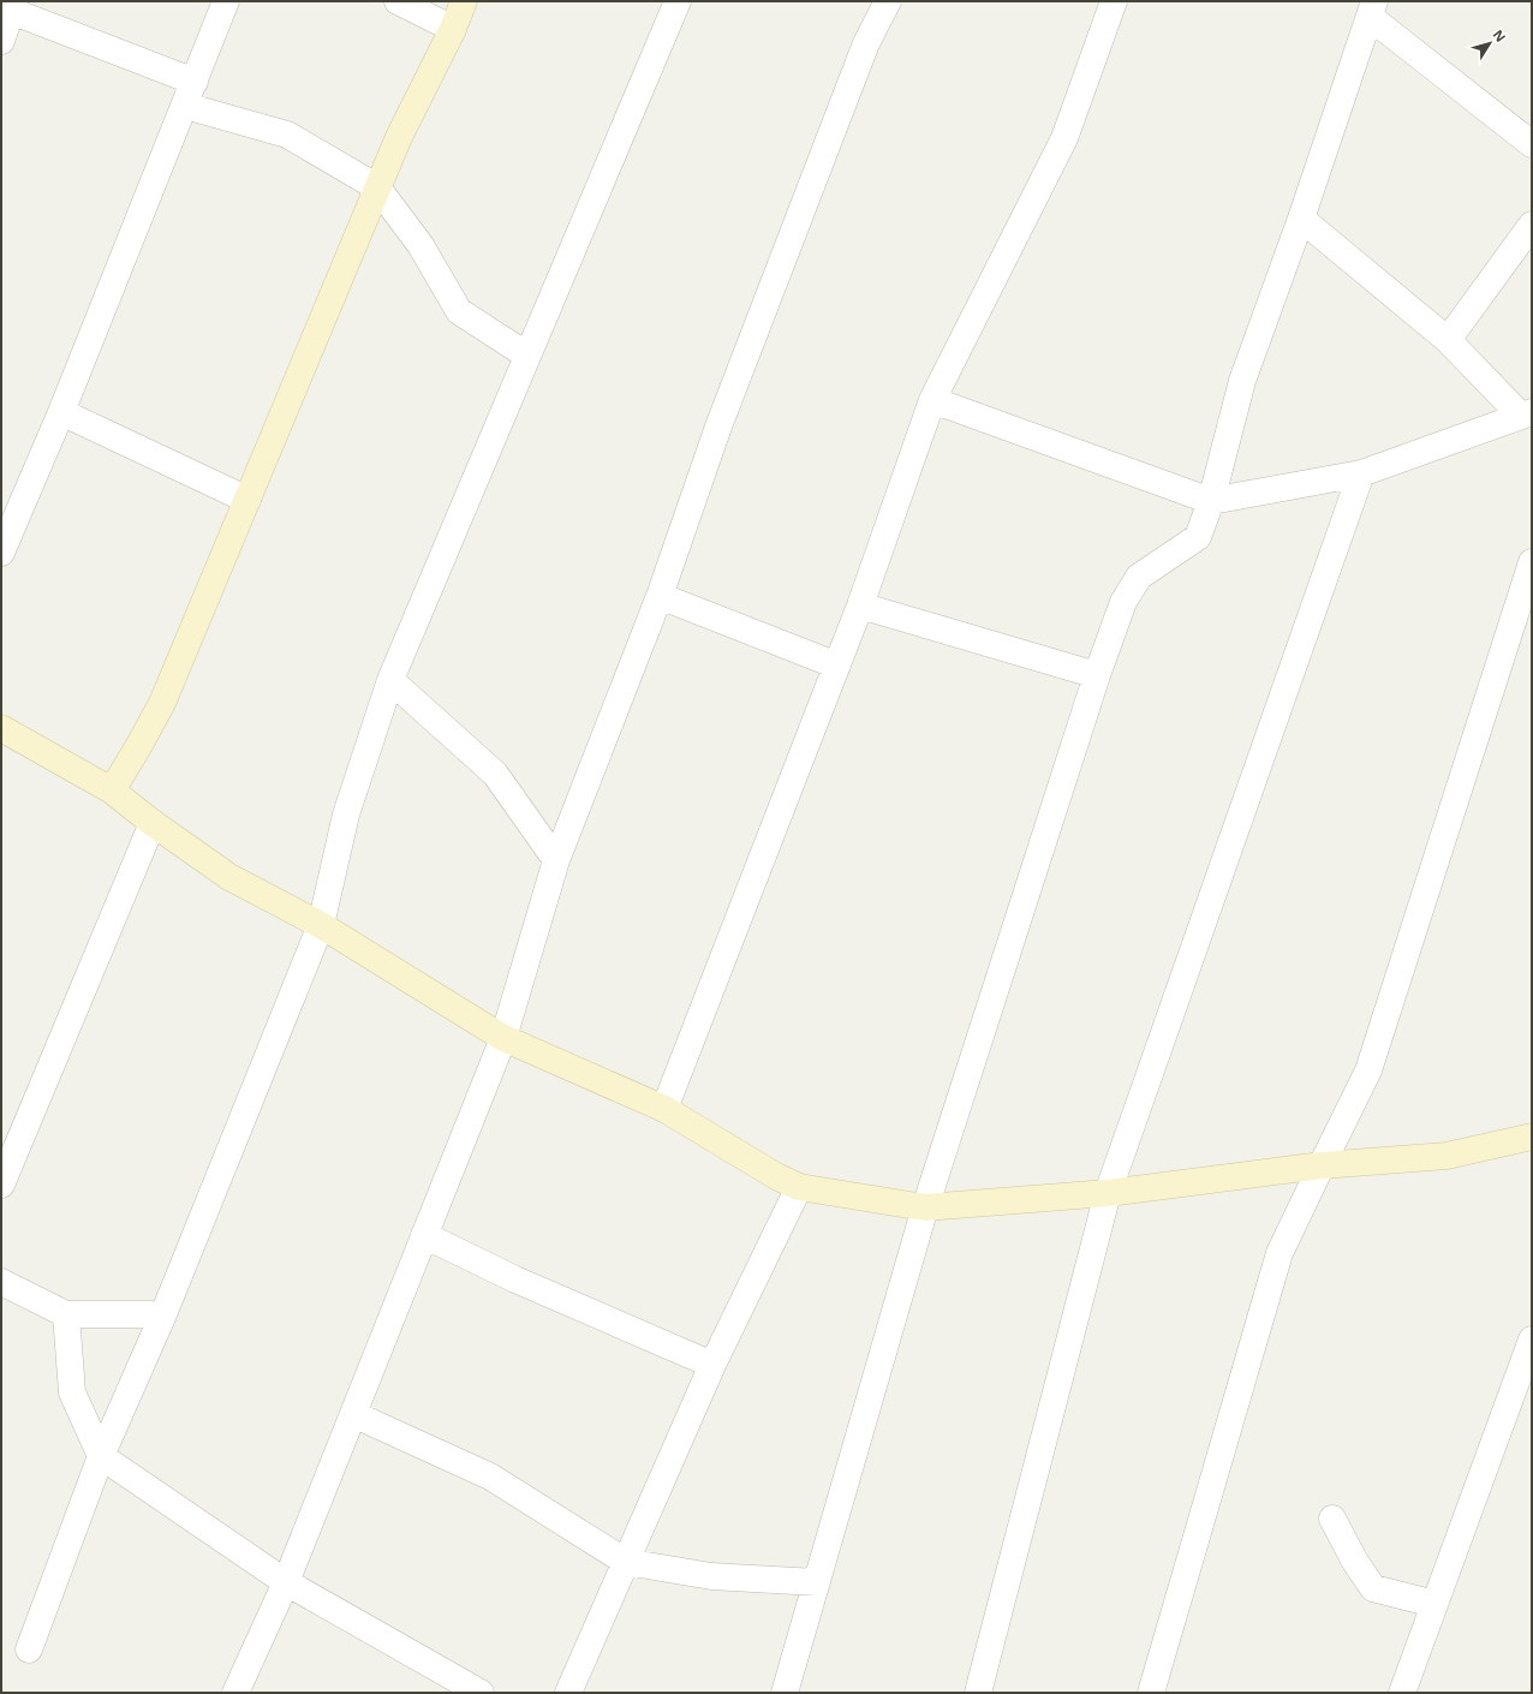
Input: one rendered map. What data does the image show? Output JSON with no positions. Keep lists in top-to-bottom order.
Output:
{
  "north": "top right"
}
